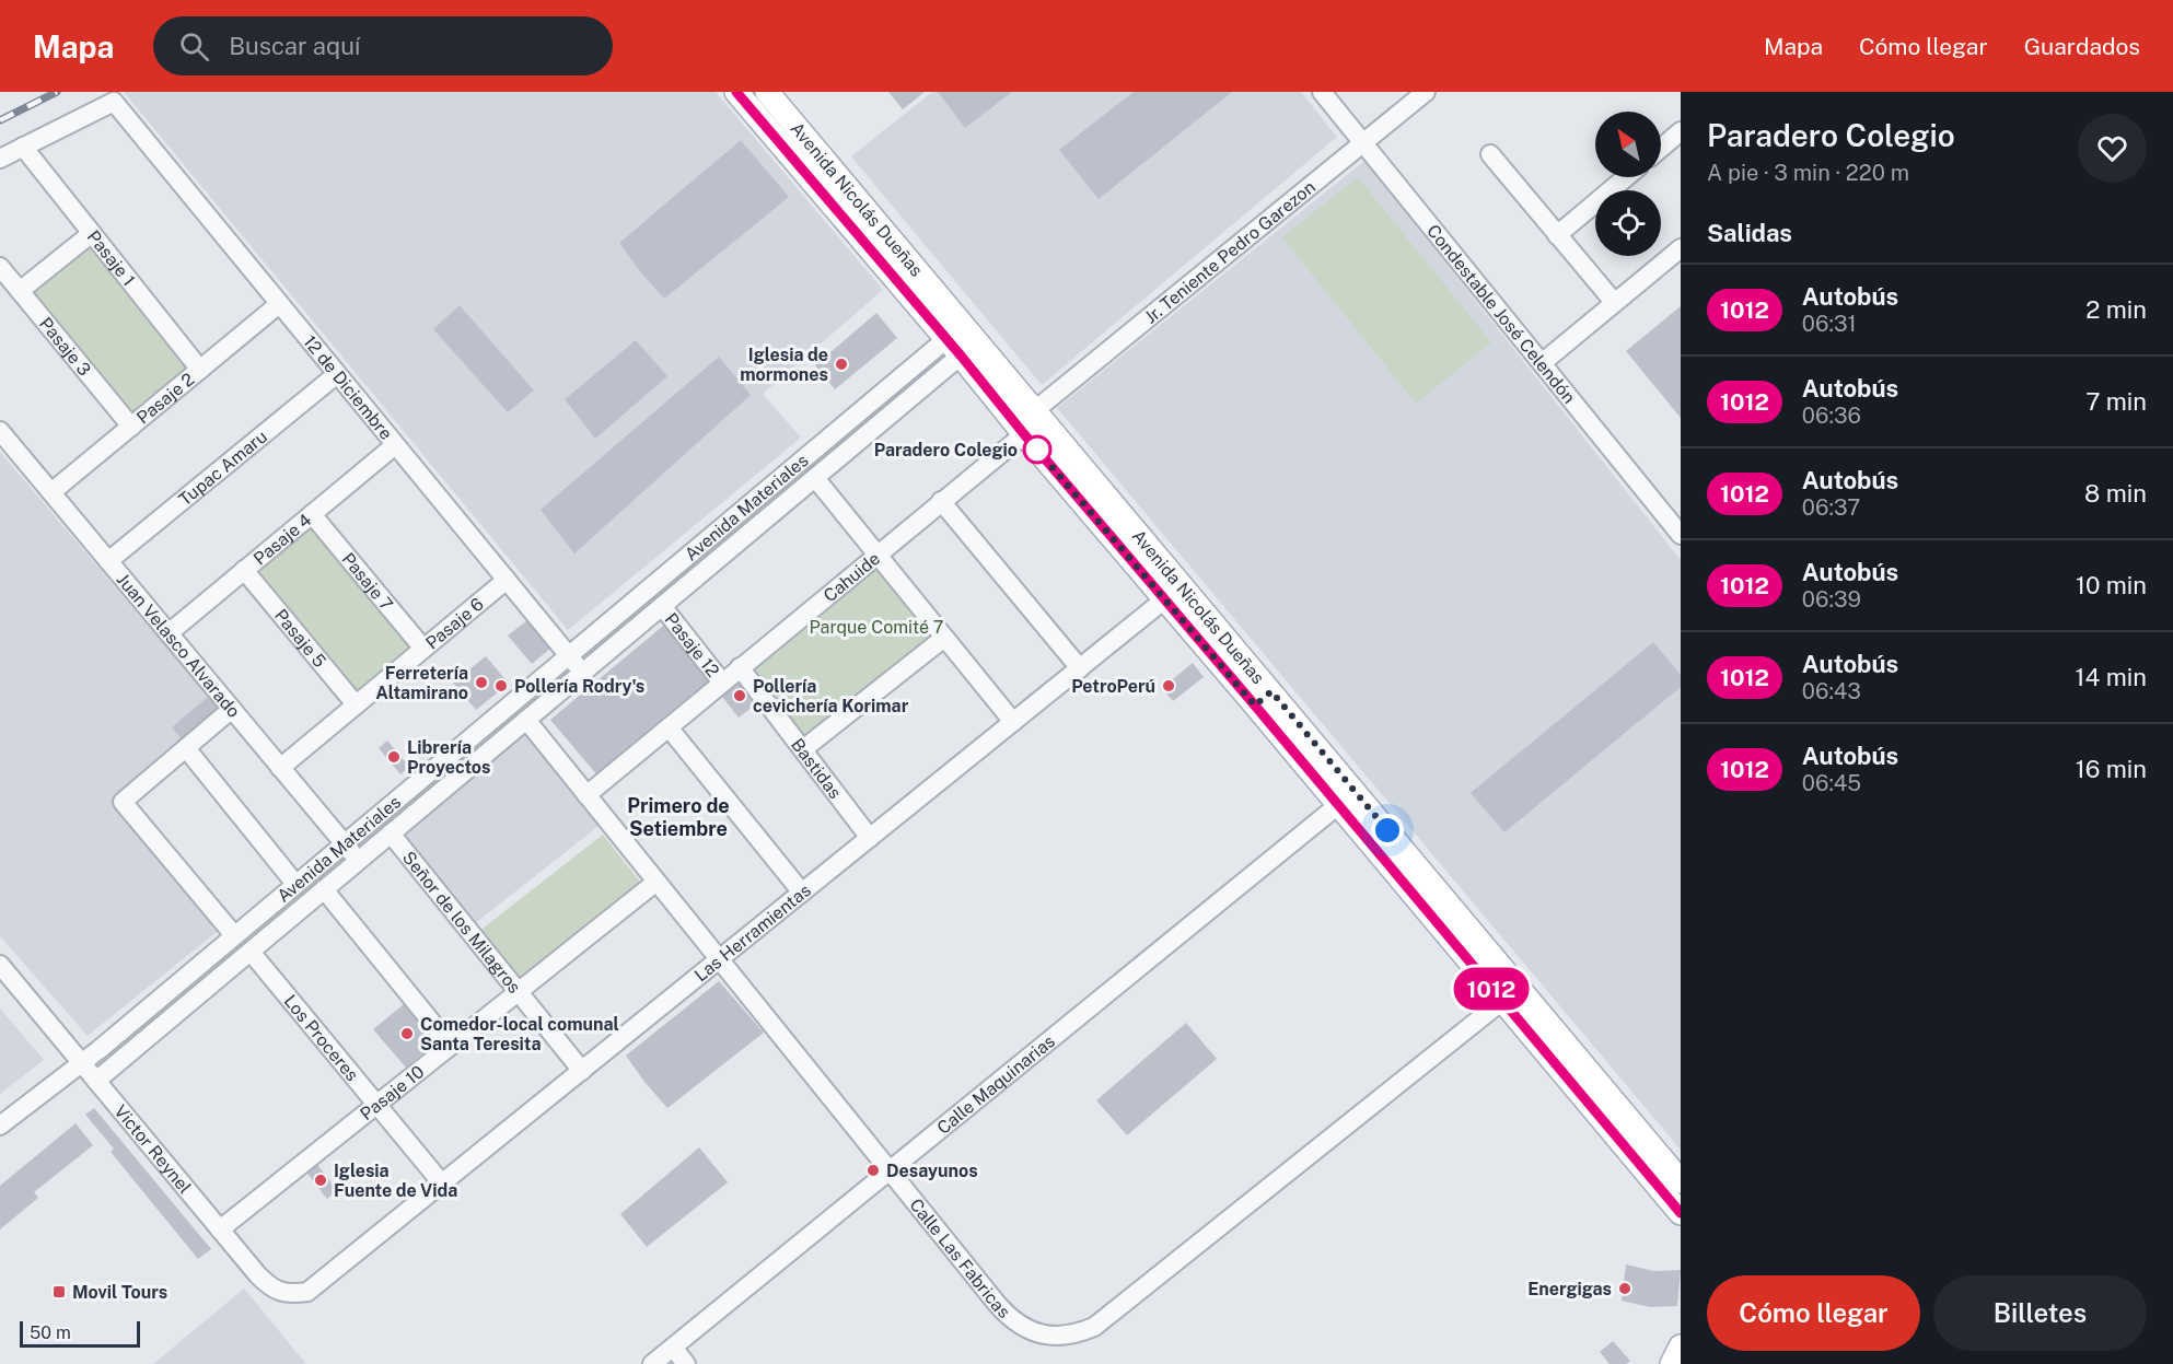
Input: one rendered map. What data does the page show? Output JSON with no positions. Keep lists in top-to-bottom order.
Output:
{
  "streets": {
    "main road": ["Avenida Nicolás Dueñas"],
    "street": [
      "Jr. Teniente Pedro Garezon",
      "Pasaje 1",
      "Condestable José Celendón",
      "Pasaje 3",
      "12 de Diciembre",
      "Pasaje 2",
      "Tupac Amaru",
      "Avenida Materiales",
      "Pasaje 4",
      "Cahuide",
      "Pasaje 7",
      "Pasaje 6",
      "Pasaje 5",
      "Pasaje 12",
      "Juan Velasco Alvarado",
      "Bastidas",
      "Señor de los Milagros",
      "Las Herramientas",
      "Los Proceres",
      "Calle Maquinarias",
      "Pasaje 10",
      "Victor Reynel",
      "Calle Las Fabricas"
    ]
  },
  "crossings": [
    ["Avenida Nicolás Dueñas", "Jr. Teniente Pedro Garezon"],
    ["Avenida Nicolás Dueñas", "Avenida Materiales"],
    ["Avenida Nicolás Dueñas", "Cahuide"],
    ["Avenida Nicolás Dueñas", "Las Herramientas"],
    ["Avenida Nicolás Dueñas", "Calle Maquinarias"],
    ["Avenida Nicolás Dueñas", "Calle Las Fabricas"],
    ["Jr. Teniente Pedro Garezon", "Condestable José Celendón"],
    ["Pasaje 1", "12 de Diciembre"],
    ["Pasaje 1", "Pasaje 2"],
    ["Pasaje 3", "Pasaje 2"],
    ["12 de Diciembre", "Pasaje 2"],
    ["12 de Diciembre", "Tupac Amaru"],
    ["12 de Diciembre", "Avenida Materiales"],
    ["12 de Diciembre", "Pasaje 4"],
    ["12 de Diciembre", "Pasaje 6"],
    ["Pasaje 2", "Juan Velasco Alvarado"],
    ["Tupac Amaru", "Juan Velasco Alvarado"],
    ["Avenida Materiales", "Pasaje 12"],
    ["Avenida Materiales", "Juan Velasco Alvarado"],
    ["Avenida Materiales", "Señor de los Milagros"],
    ["Avenida Materiales", "Los Proceres"],
    ["Avenida Materiales", "Victor Reynel"],
    ["Avenida Materiales", "Calle Las Fabricas"],
    ["Pasaje 4", "Pasaje 7"],
    ["Pasaje 4", "Pasaje 5"],
    ["Pasaje 4", "Juan Velasco Alvarado"],
    ["Cahuide", "Pasaje 12"],
    ["Cahuide", "Bastidas"],
    ["Cahuide", "Calle Las Fabricas"],
    ["Pasaje 7", "Pasaje 6"],
    ["Pasaje 6", "Pasaje 5"],
    ["Pasaje 6", "Juan Velasco Alvarado"],
    ["Bastidas", "Las Herramientas"],
    ["Señor de los Milagros", "Las Herramientas"],
    ["Señor de los Milagros", "Pasaje 10"],
    ["Las Herramientas", "Los Proceres"],
    ["Las Herramientas", "Victor Reynel"],
    ["Las Herramientas", "Calle Las Fabricas"],
    ["Los Proceres", "Pasaje 10"],
    ["Calle Maquinarias", "Calle Las Fabricas"],
    ["Pasaje 10", "Victor Reynel"],
    ["Pasaje 10", "Calle Las Fabricas"]
  ],
  "districts": ["Primero de Setiembre"],
  "parks": ["Parque Comité 7"],
  "places": {
    "other": [
      "Iglesia de mormones",
      "Paradero Colegio",
      "Ferretería Altamirano",
      "Pollería Rodry's",
      "PetroPerú",
      "Pollería cevichería Korimar",
      "Librería Proyectos",
      "Comedor-local comunal Santa Teresita",
      "Desayunos",
      "Iglesia Fuente de Vida",
      "Energigas"
    ],
    "transit": ["Movil Tours"]
  },
  "lines": ["bus line 1012"],
  "scale_bar": "50 m",
  "north": "top left",
  "page": {
    "header": "Mapa",
    "search": "Buscar aquí",
    "nav": ["Mapa", "Cómo llegar", "Guardados"],
    "on_map": "1012",
    "heading": [
      ["Paradero Colegio", "A pie · 3 min · 220 m"],
      "Salidas"
    ],
    "list": [
      {
        "mark": "1012",
        "name": "Autobús",
        "note": "06:31",
        "value": "2 min"
      },
      {
        "mark": "1012",
        "name": "Autobús",
        "note": "06:36",
        "value": "7 min"
      },
      {
        "mark": "1012",
        "name": "Autobús",
        "note": "06:37",
        "value": "8 min"
      },
      {
        "mark": "1012",
        "name": "Autobús",
        "note": "06:39",
        "value": "10 min"
      },
      {
        "mark": "1012",
        "name": "Autobús",
        "note": "06:43",
        "value": "14 min"
      },
      {
        "mark": "1012",
        "name": "Autobús",
        "note": "06:45",
        "value": "16 min"
      }
    ],
    "buttons": ["Cómo llegar", "Billetes"],
    "scale": "50 m"
  }
}
